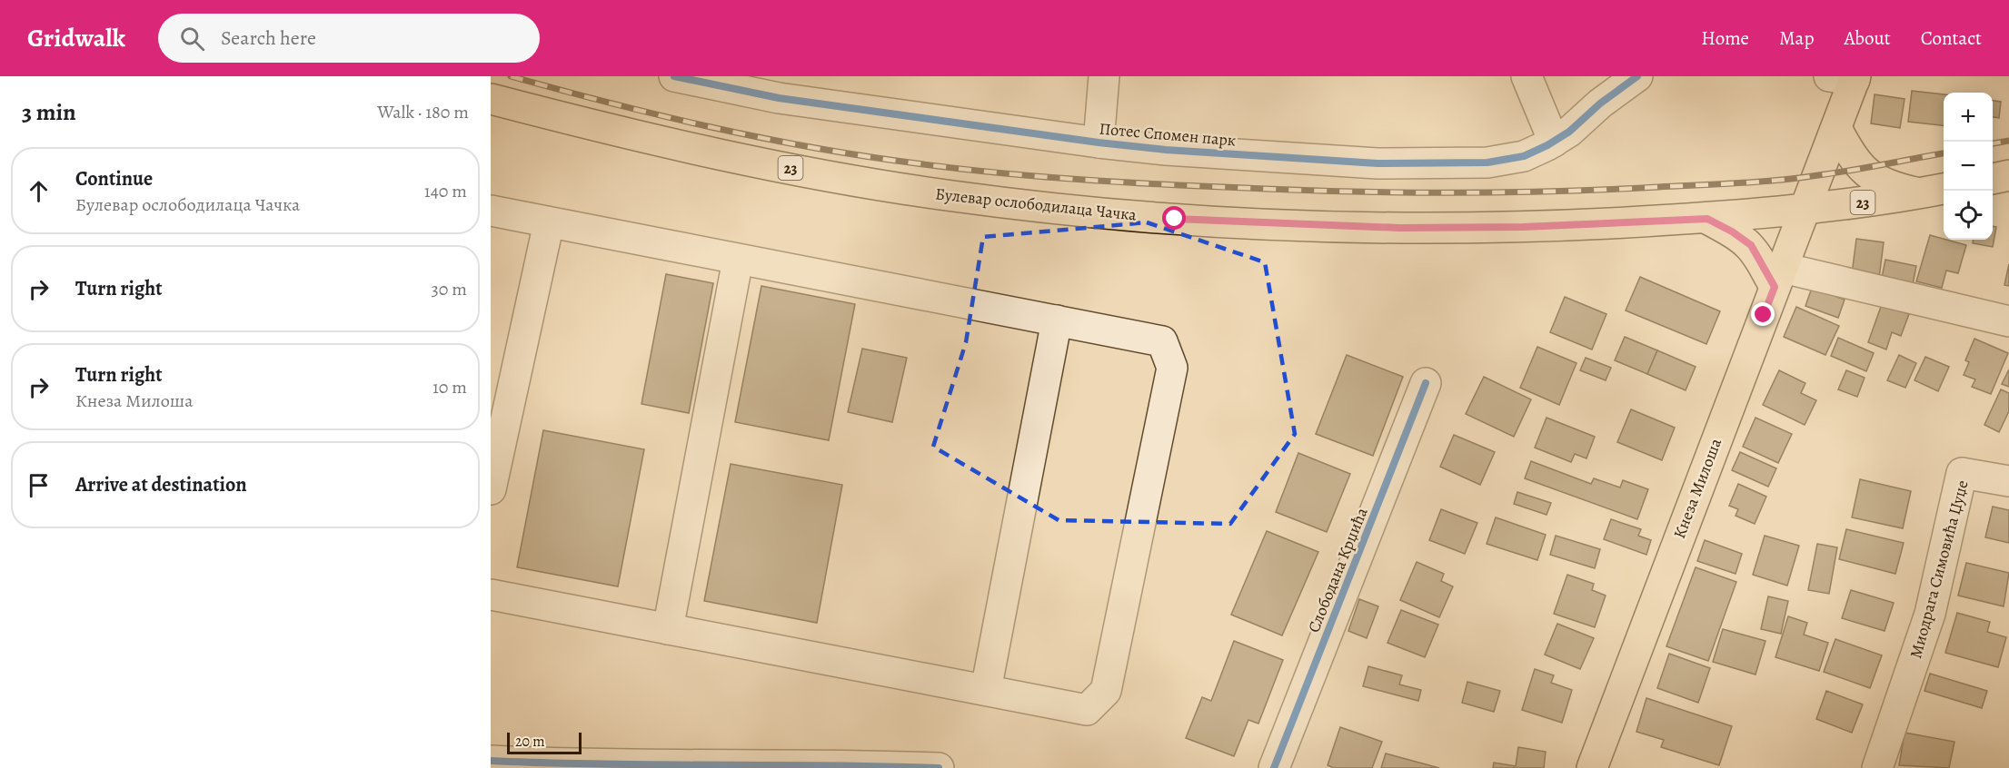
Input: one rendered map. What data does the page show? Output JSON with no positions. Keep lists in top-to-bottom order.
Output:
{
  "streets": {
    "main road": ["23", "Булевар ослободилаца Чачка", "Кнеза Милоша"],
    "street": ["Потес Спомен парк", "Миодрага Симовића Џуџе", "Слободана Крџића"]
  },
  "crossings": [
    ["Булевар ослободилаца Чачка", "Кнеза Милоша"]
  ],
  "scale_bar": "20 m",
  "page": {
    "header": "Gridwalk",
    "search": "Search here",
    "nav": [
      "Home",
      "Map",
      "About",
      "Contact"
    ],
    "heading": ["3 min", "Walk · 180 m"],
    "map_buttons": ["+", "−"],
    "list": [
      ["Continue", "Булевар ослободилаца Чачка", "140 m"],
      ["Turn right", "30 m"],
      ["Turn right", "Кнеза Милоша", "10 m"],
      "Arrive at destination"
    ],
    "scale": "20 m"
  }
}
